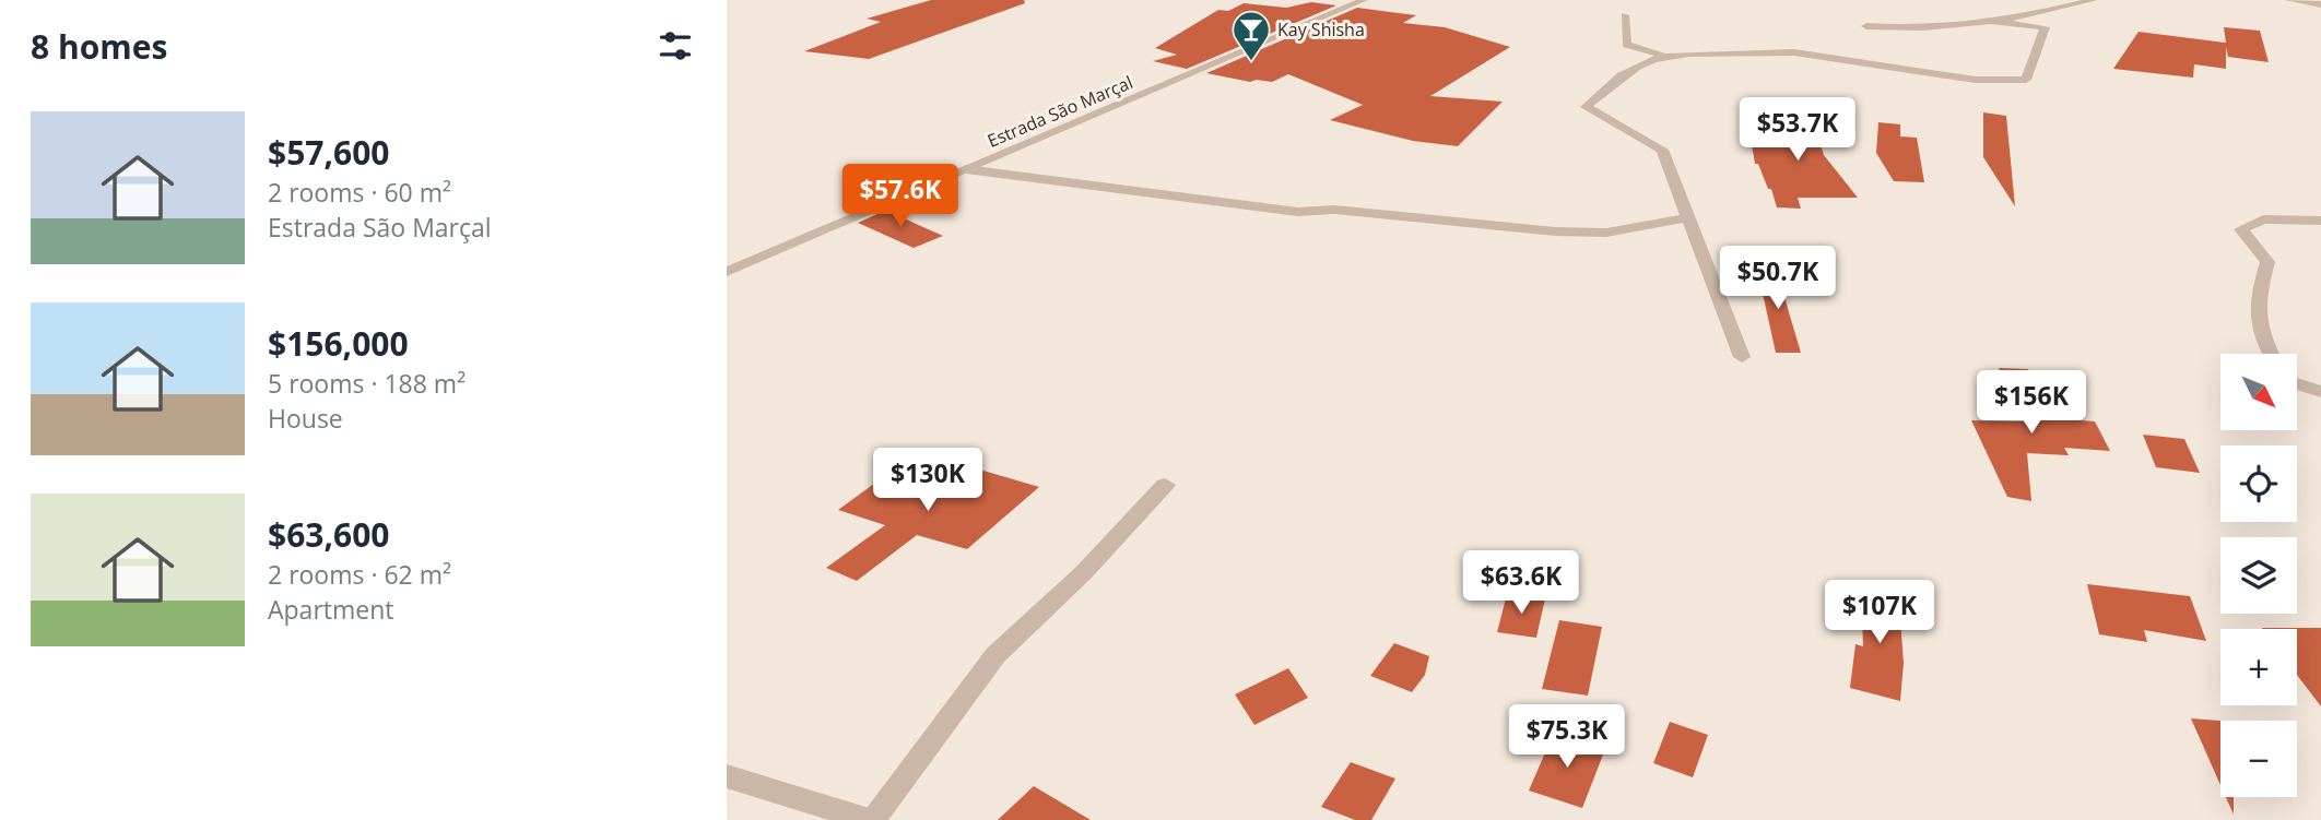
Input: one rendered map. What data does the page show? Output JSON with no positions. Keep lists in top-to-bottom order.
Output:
{
  "streets": {
    "street": ["Estrada São Marçal"]
  },
  "places": {
    "bar": ["Kay Shisha"]
  },
  "north": "bottom right",
  "page": {
    "heading": "8 homes",
    "list": [
      {
        "name": "$57,600",
        "note": "2 rooms · 60 m² · Estrada São Marçal"
      },
      {
        "name": "$156,000",
        "note": "5 rooms · 188 m² · House"
      },
      {
        "name": "$63,600",
        "note": "2 rooms · 62 m² · Apartment"
      }
    ],
    "price": [
      "$53.7K",
      "$57.6K",
      "$50.7K",
      "$156K",
      "$130K",
      "$63.6K",
      "$107K",
      "$75.3K"
    ],
    "map_buttons": ["+", "−"]
  }
}
